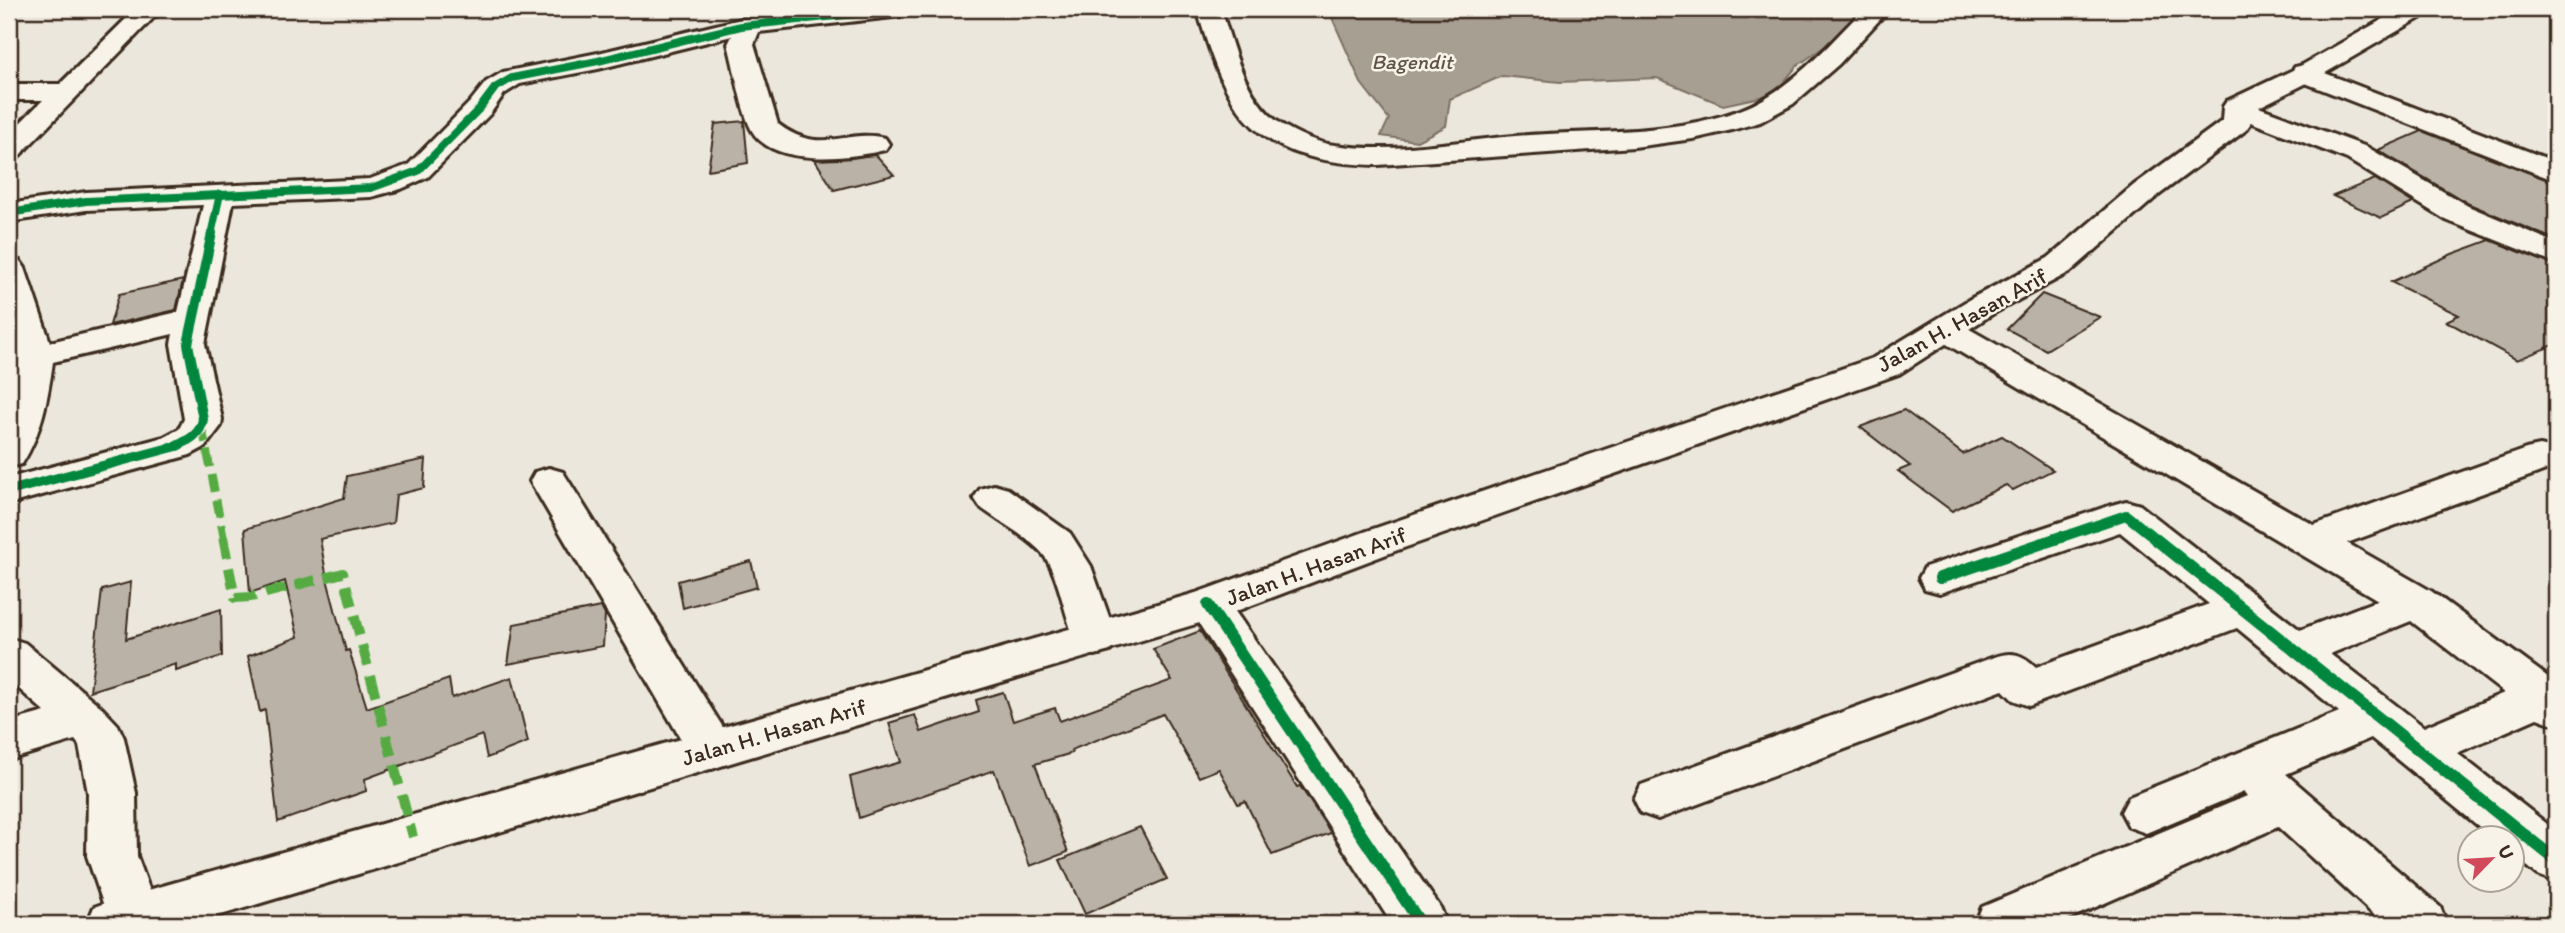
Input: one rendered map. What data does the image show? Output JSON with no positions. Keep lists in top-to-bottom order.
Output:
{
  "streets": {
    "street": ["Jalan H. Hasan Arif"]
  },
  "water": ["Bagendit"],
  "north": "top right"
}
